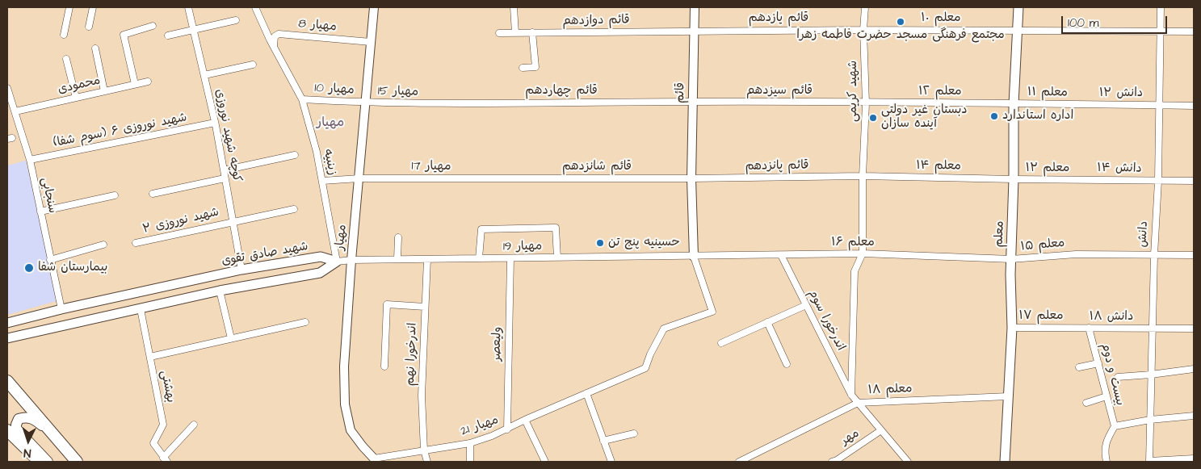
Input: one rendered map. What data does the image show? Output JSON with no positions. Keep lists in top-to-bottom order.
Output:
{
  "streets": {
    "main road": ["معلم", "شهید صادق تقوی"],
    "street": [
      "قائم یازدهم",
      "معلم ١٠",
      "قائم دوازدهم",
      "مهیار 8",
      "محمودی",
      "مهیار 10",
      "قائم چهاردهم",
      "قائم سیزدهم",
      "شهید کریمی",
      "مهیار 15",
      "معلم ١٢",
      "قائم",
      "معلم ١١",
      "دانش ۱۲",
      "شهید نوروزی ۶ (سوم شفا)",
      "کوچه شهید نوروزی",
      "زینبیه",
      "قائم پانزدهم",
      "معلم ۱۴",
      "مهیار 17",
      "قائم شانزدهم",
      "معلم ١٣",
      "دانش ۱۴",
      "سنجابی",
      "شهید نوروزی ۲",
      "دانش",
      "مهیار",
      "معلم ۱۶",
      "معلم ۱۵",
      "مهیار 19",
      "معلم ١٧",
      "دانش ١٨",
      "اندرخورا سوم",
      "ولیعصر",
      "اندرخورا نهم",
      "بیست و دوم",
      "بهشتی",
      "معلم ۱۸",
      "مهیار 21",
      "مهر"
    ]
  },
  "crossings": [
    ["قائم یازدهم", "معلم ١٠"],
    ["قائم یازدهم", "قائم دوازدهم"],
    ["قائم یازدهم", "شهید کریمی"],
    ["قائم یازدهم", "قائم"],
    ["معلم ١٠", "شهید کریمی"],
    ["معلم ١٠", "معلم"],
    ["معلم ١٠", "دانش"],
    ["قائم دوازدهم", "قائم"],
    ["مهیار 8", "زینبیه"],
    ["مهیار 8", "مهیار"],
    ["محمودی", "سنجابی"],
    ["مهیار 10", "مهیار 15"],
    ["مهیار 10", "زینبیه"],
    ["مهیار 10", "مهیار"],
    ["قائم چهاردهم", "قائم سیزدهم"],
    ["قائم چهاردهم", "مهیار 15"],
    ["قائم چهاردهم", "قائم"],
    ["قائم سیزدهم", "شهید کریمی"],
    ["قائم سیزدهم", "معلم ١٢"],
    ["قائم سیزدهم", "قائم"],
    ["شهید کریمی", "معلم ١٢"],
    ["شهید کریمی", "قائم پانزدهم"],
    ["شهید کریمی", "معلم ۱۴"],
    ["شهید کریمی", "معلم ۱۶"],
    ["مهیار 15", "مهیار"],
    ["معلم ١٢", "معلم ١١"],
    ["معلم ١٢", "معلم"],
    ["قائم", "قائم پانزدهم"],
    ["قائم", "قائم شانزدهم"],
    ["قائم", "معلم ۱۶"],
    ["قائم", "مهیار 19"],
    ["قائم", "مهیار 21"],
    ["معلم ١١", "دانش ۱۲"],
    ["معلم ١١", "معلم"],
    ["دانش ۱۲", "دانش"],
    ["شهید نوروزی ۶ (سوم شفا)", "کوچه شهید نوروزی"],
    ["شهید نوروزی ۶ (سوم شفا)", "سنجابی"],
    ["کوچه شهید نوروزی", "شهید نوروزی ۲"],
    ["کوچه شهید نوروزی", "شهید صادق تقوی"],
    ["زینبیه", "مهیار 17"],
    ["زینبیه", "مهیار 19"],
    ["زینبیه", "شهید صادق تقوی"],
    ["قائم پانزدهم", "معلم ۱۴"],
    ["قائم پانزدهم", "قائم شانزدهم"],
    ["معلم ۱۴", "معلم ١٣"],
    ["معلم ۱۴", "معلم"],
    ["مهیار 17", "قائم شانزدهم"],
    ["مهیار 17", "مهیار"],
    ["معلم ١٣", "دانش ۱۴"],
    ["معلم ١٣", "معلم"],
    ["دانش ۱۴", "دانش"],
    ["سنجابی", "شهید صادق تقوی"],
    ["معلم", "معلم ۱۶"],
    ["معلم", "معلم ۱۵"],
    ["معلم", "معلم ١٧"],
    ["معلم", "معلم ۱۸"],
    ["دانش", "معلم ۱۵"],
    ["دانش", "دانش ١٨"],
    ["مهیار", "مهیار 19"],
    ["مهیار", "مهیار 21"],
    ["معلم ۱۶", "معلم ۱۵"],
    ["معلم ۱۶", "مهیار 19"],
    ["معلم ۱۶", "اندرخورا سوم"],
    ["معلم ۱۶", "مهیار 21"],
    ["مهیار 19", "شهید صادق تقوی"],
    ["مهیار 19", "ولیعصر"],
    ["مهیار 19", "اندرخورا نهم"],
    ["مهیار 19", "مهیار 21"],
    ["معلم ١٧", "دانش ١٨"],
    ["دانش ١٨", "بیست و دوم"],
    ["اندرخورا سوم", "معلم ۱۸"],
    ["اندرخورا سوم", "مهر"],
    ["ولیعصر", "مهیار 21"],
    ["اندرخورا نهم", "مهیار 21"]
  ],
  "districts": ["مهیار"],
  "places": [
    "مجتمع فرهنگی مسجد حضرت فاطمه زهرا",
    "اداره استاندارد",
    "دبستان غیر دولتی آینده سازان",
    "حسینیه پنج تن",
    "بیمارستان شفا"
  ],
  "scale_bar": "100 m",
  "north": "bottom"
}
